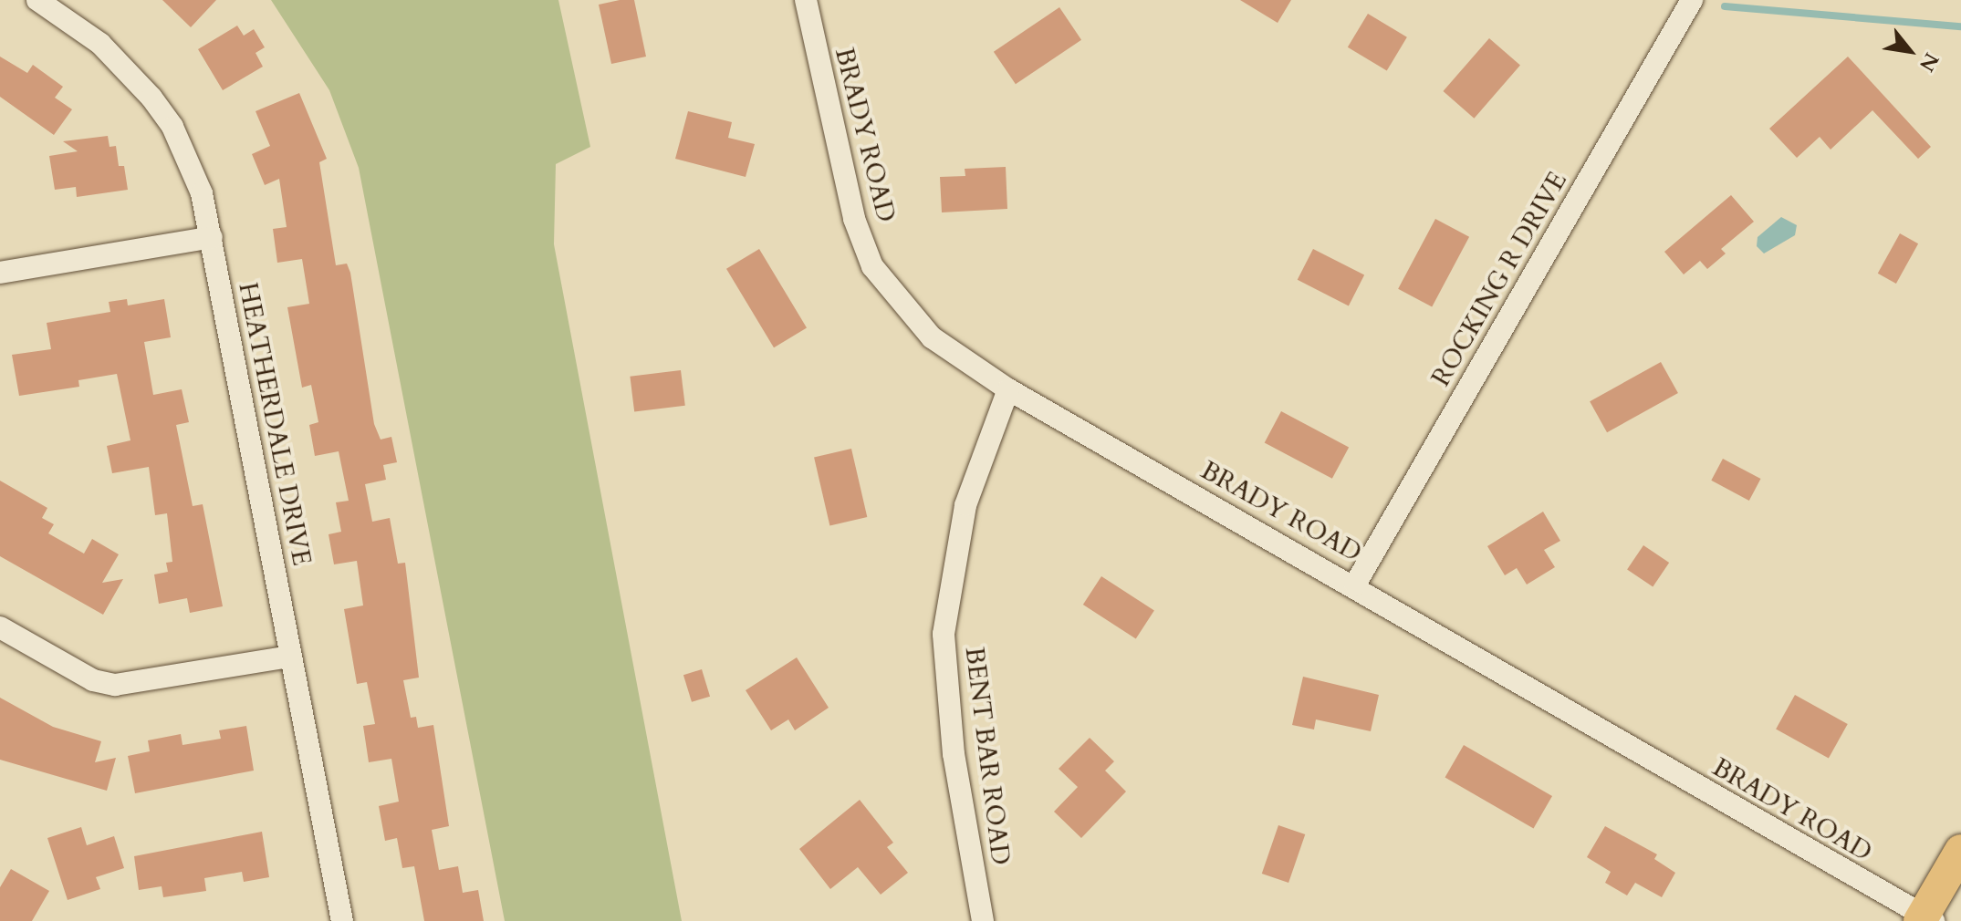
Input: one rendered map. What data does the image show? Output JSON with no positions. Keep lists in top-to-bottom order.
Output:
{
  "streets": {
    "street": [
      "BRADY ROAD",
      "ROCKING R DRIVE",
      "HEATHERDALE DRIVE",
      "BENT BAR ROAD"
    ]
  },
  "crossings": [
    ["BRADY ROAD", "ROCKING R DRIVE"],
    ["BRADY ROAD", "BENT BAR ROAD"]
  ],
  "north": "bottom right"
}
